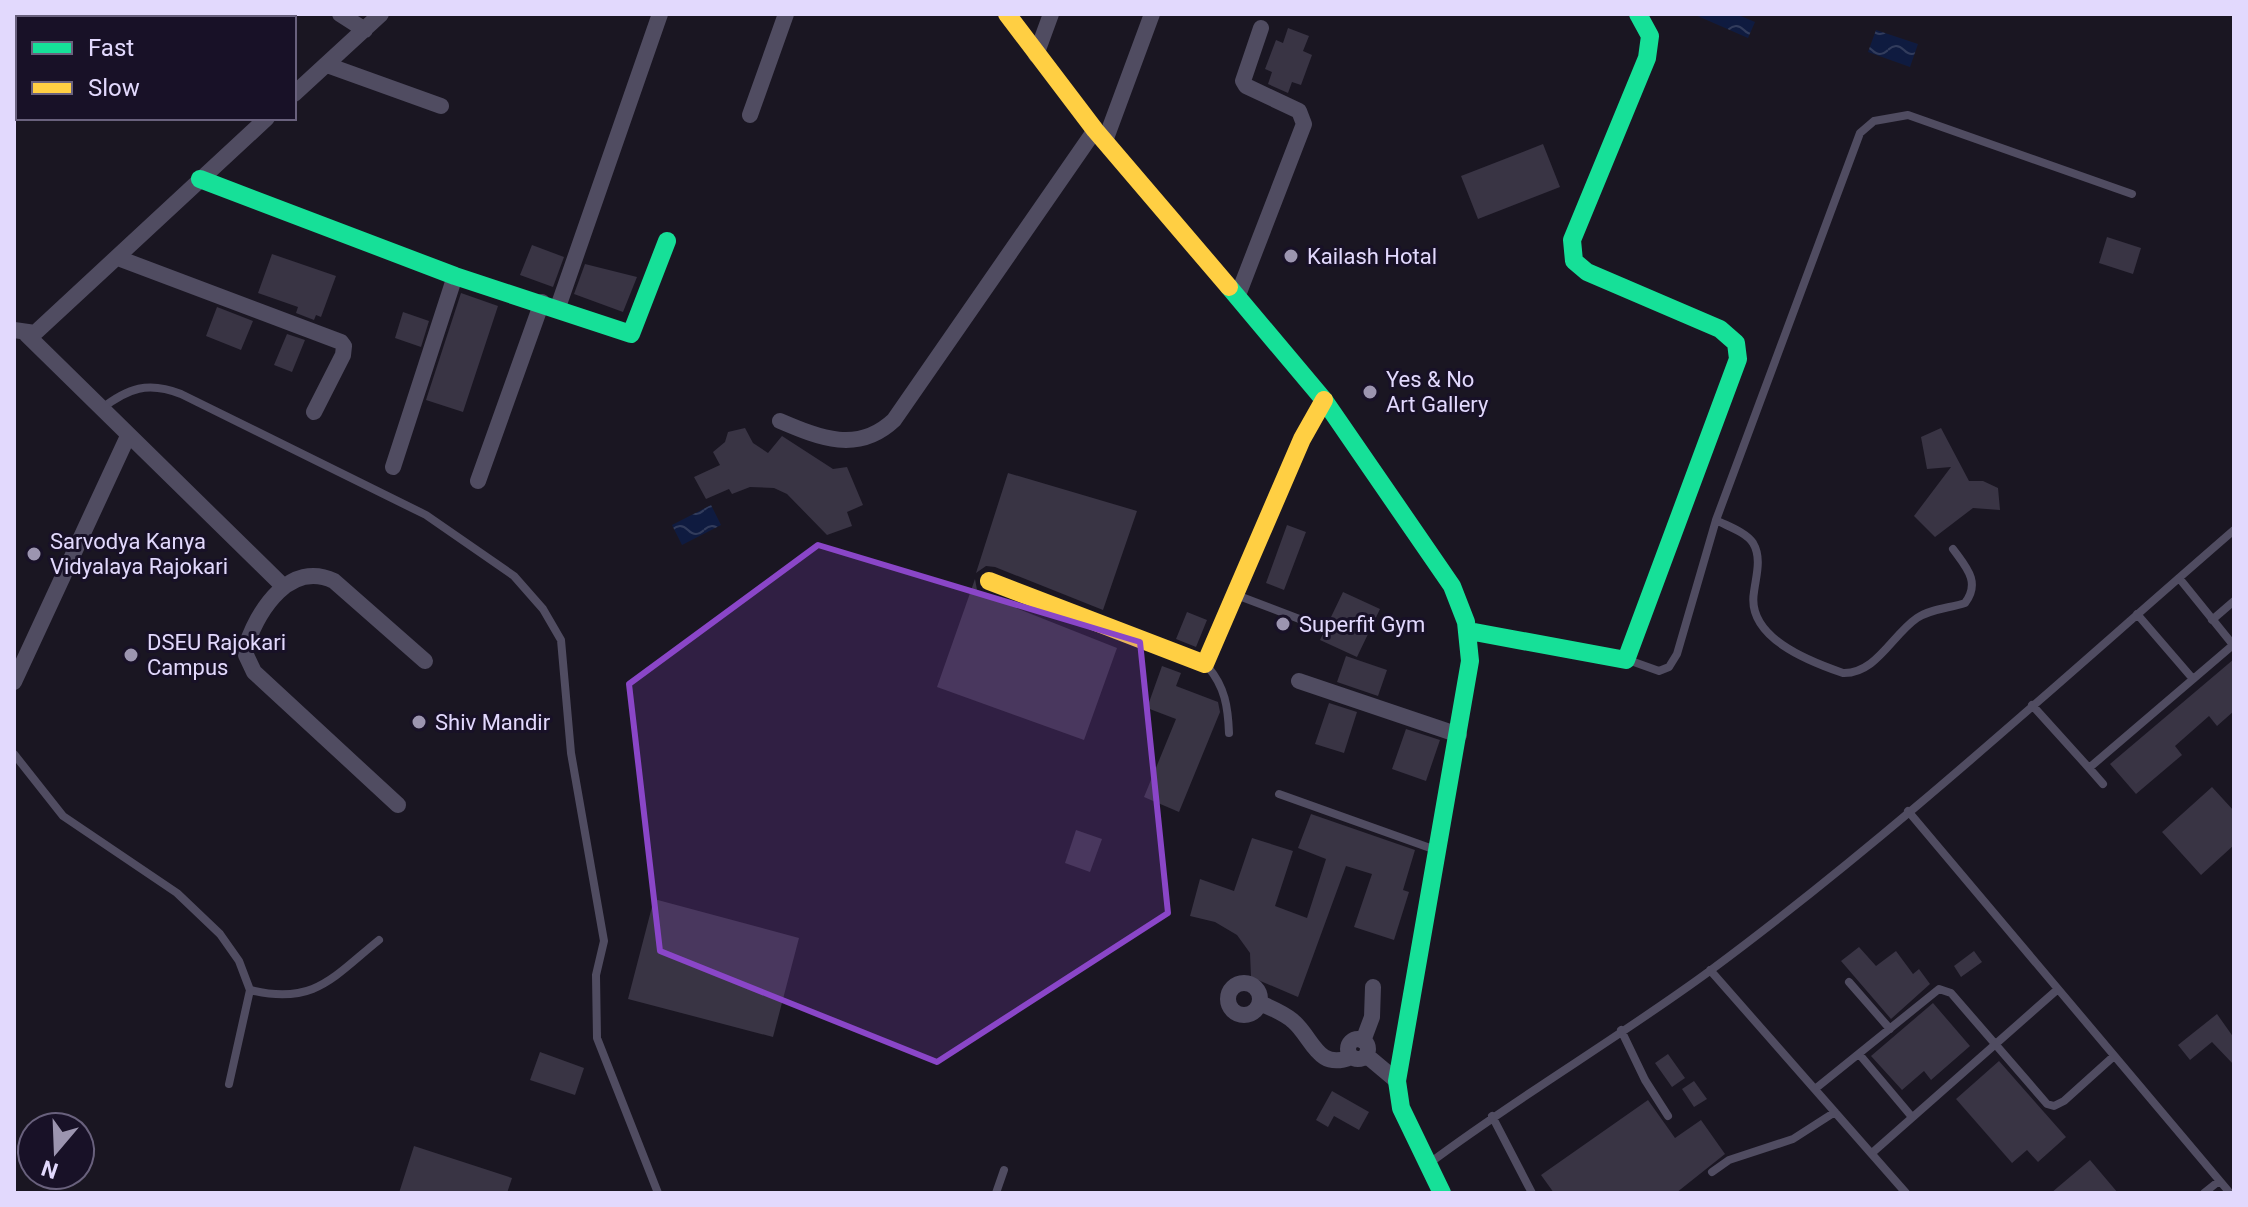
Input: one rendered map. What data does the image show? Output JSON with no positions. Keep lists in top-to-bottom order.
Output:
{
  "places": [
    "Kailash Hotal",
    "Yes & No Art Gallery",
    "Sarvodya Kanya Vidyalaya Rajokari",
    "Superfit Gym",
    "DSEU Rajokari Campus",
    "Shiv Mandir"
  ],
  "legend": ["Fast", "Slow"],
  "north": "bottom"
}
